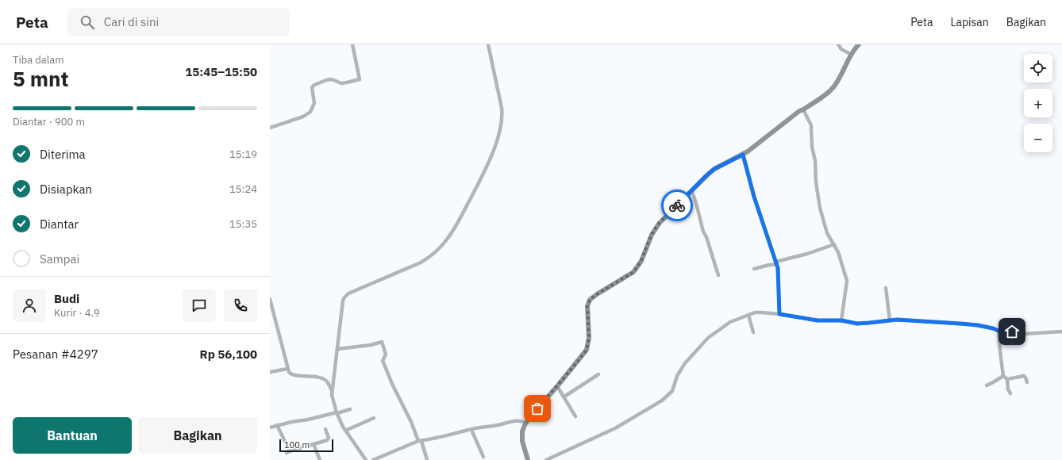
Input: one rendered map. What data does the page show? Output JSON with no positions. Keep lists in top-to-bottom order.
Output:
{
  "scale_bar": "100 m",
  "page": {
    "header": "Peta",
    "search": "Cari di sini",
    "nav": ["Peta", "Lapisan", "Bagikan"],
    "heading": ["5 mnt", "Tiba dalam", "15:45–15:50"],
    "panel": [
      "Budi",
      "Kurir · 4.9",
      "Pesanan #4297",
      "Rp 56,100"
    ],
    "map_buttons": ["+", "−"],
    "bar": "Diantar · 900 m",
    "list": [
      ["Diterima", "15:19"],
      ["Disiapkan", "15:24"],
      ["Diantar", "15:35"],
      "Sampai"
    ],
    "buttons": ["Bantuan", "Bagikan"],
    "scale": "100 m"
  }
}
